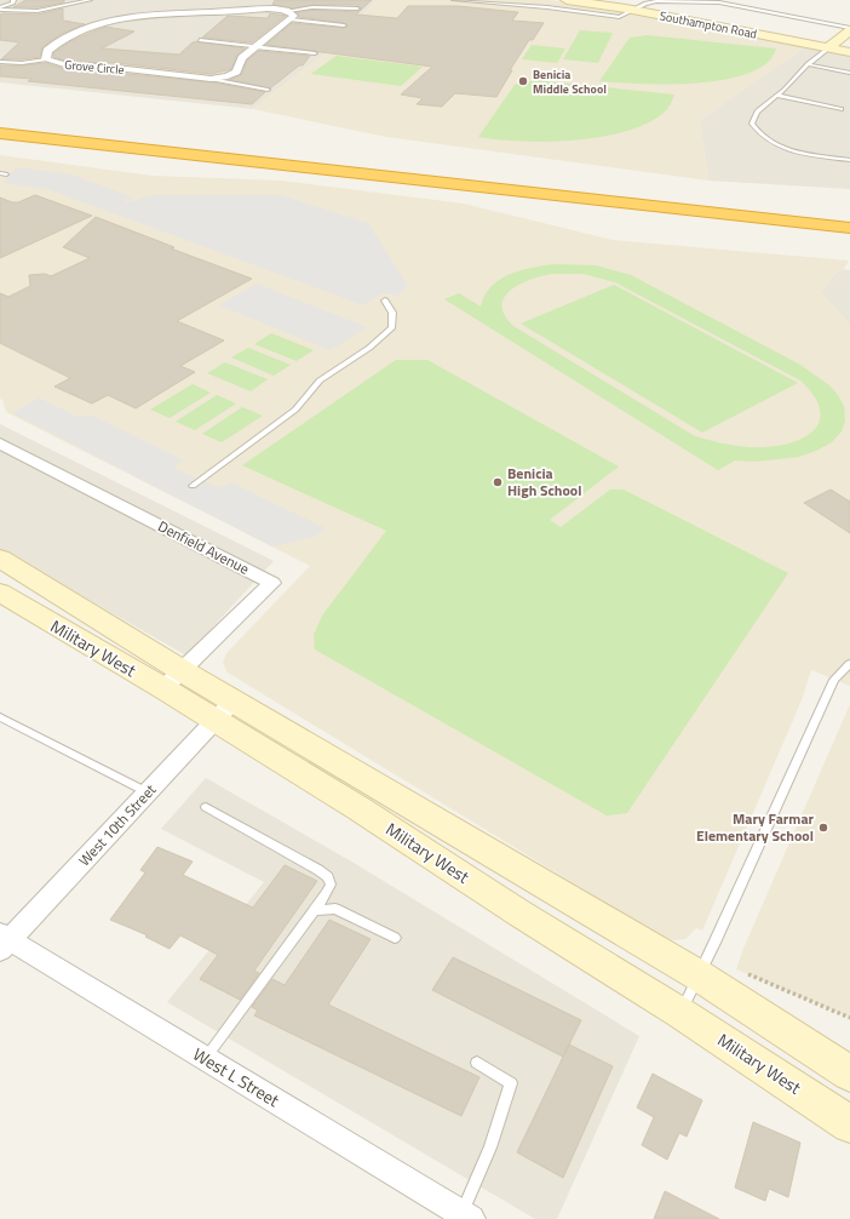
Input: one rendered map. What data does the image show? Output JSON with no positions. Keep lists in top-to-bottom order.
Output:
{
  "streets": {
    "main road": ["Southampton Road", "Military West"],
    "street": [
      "Grove Circle",
      "Denfield Avenue",
      "West 10th Street",
      "West L Street"
    ]
  },
  "crossings": [
    ["Denfield Avenue", "Military West"],
    ["Military West", "West 10th Street"],
    ["West 10th Street", "West L Street"]
  ],
  "places": ["Benicia Middle School", "Benicia High School", "Mary Farmar Elementary School"]
}
